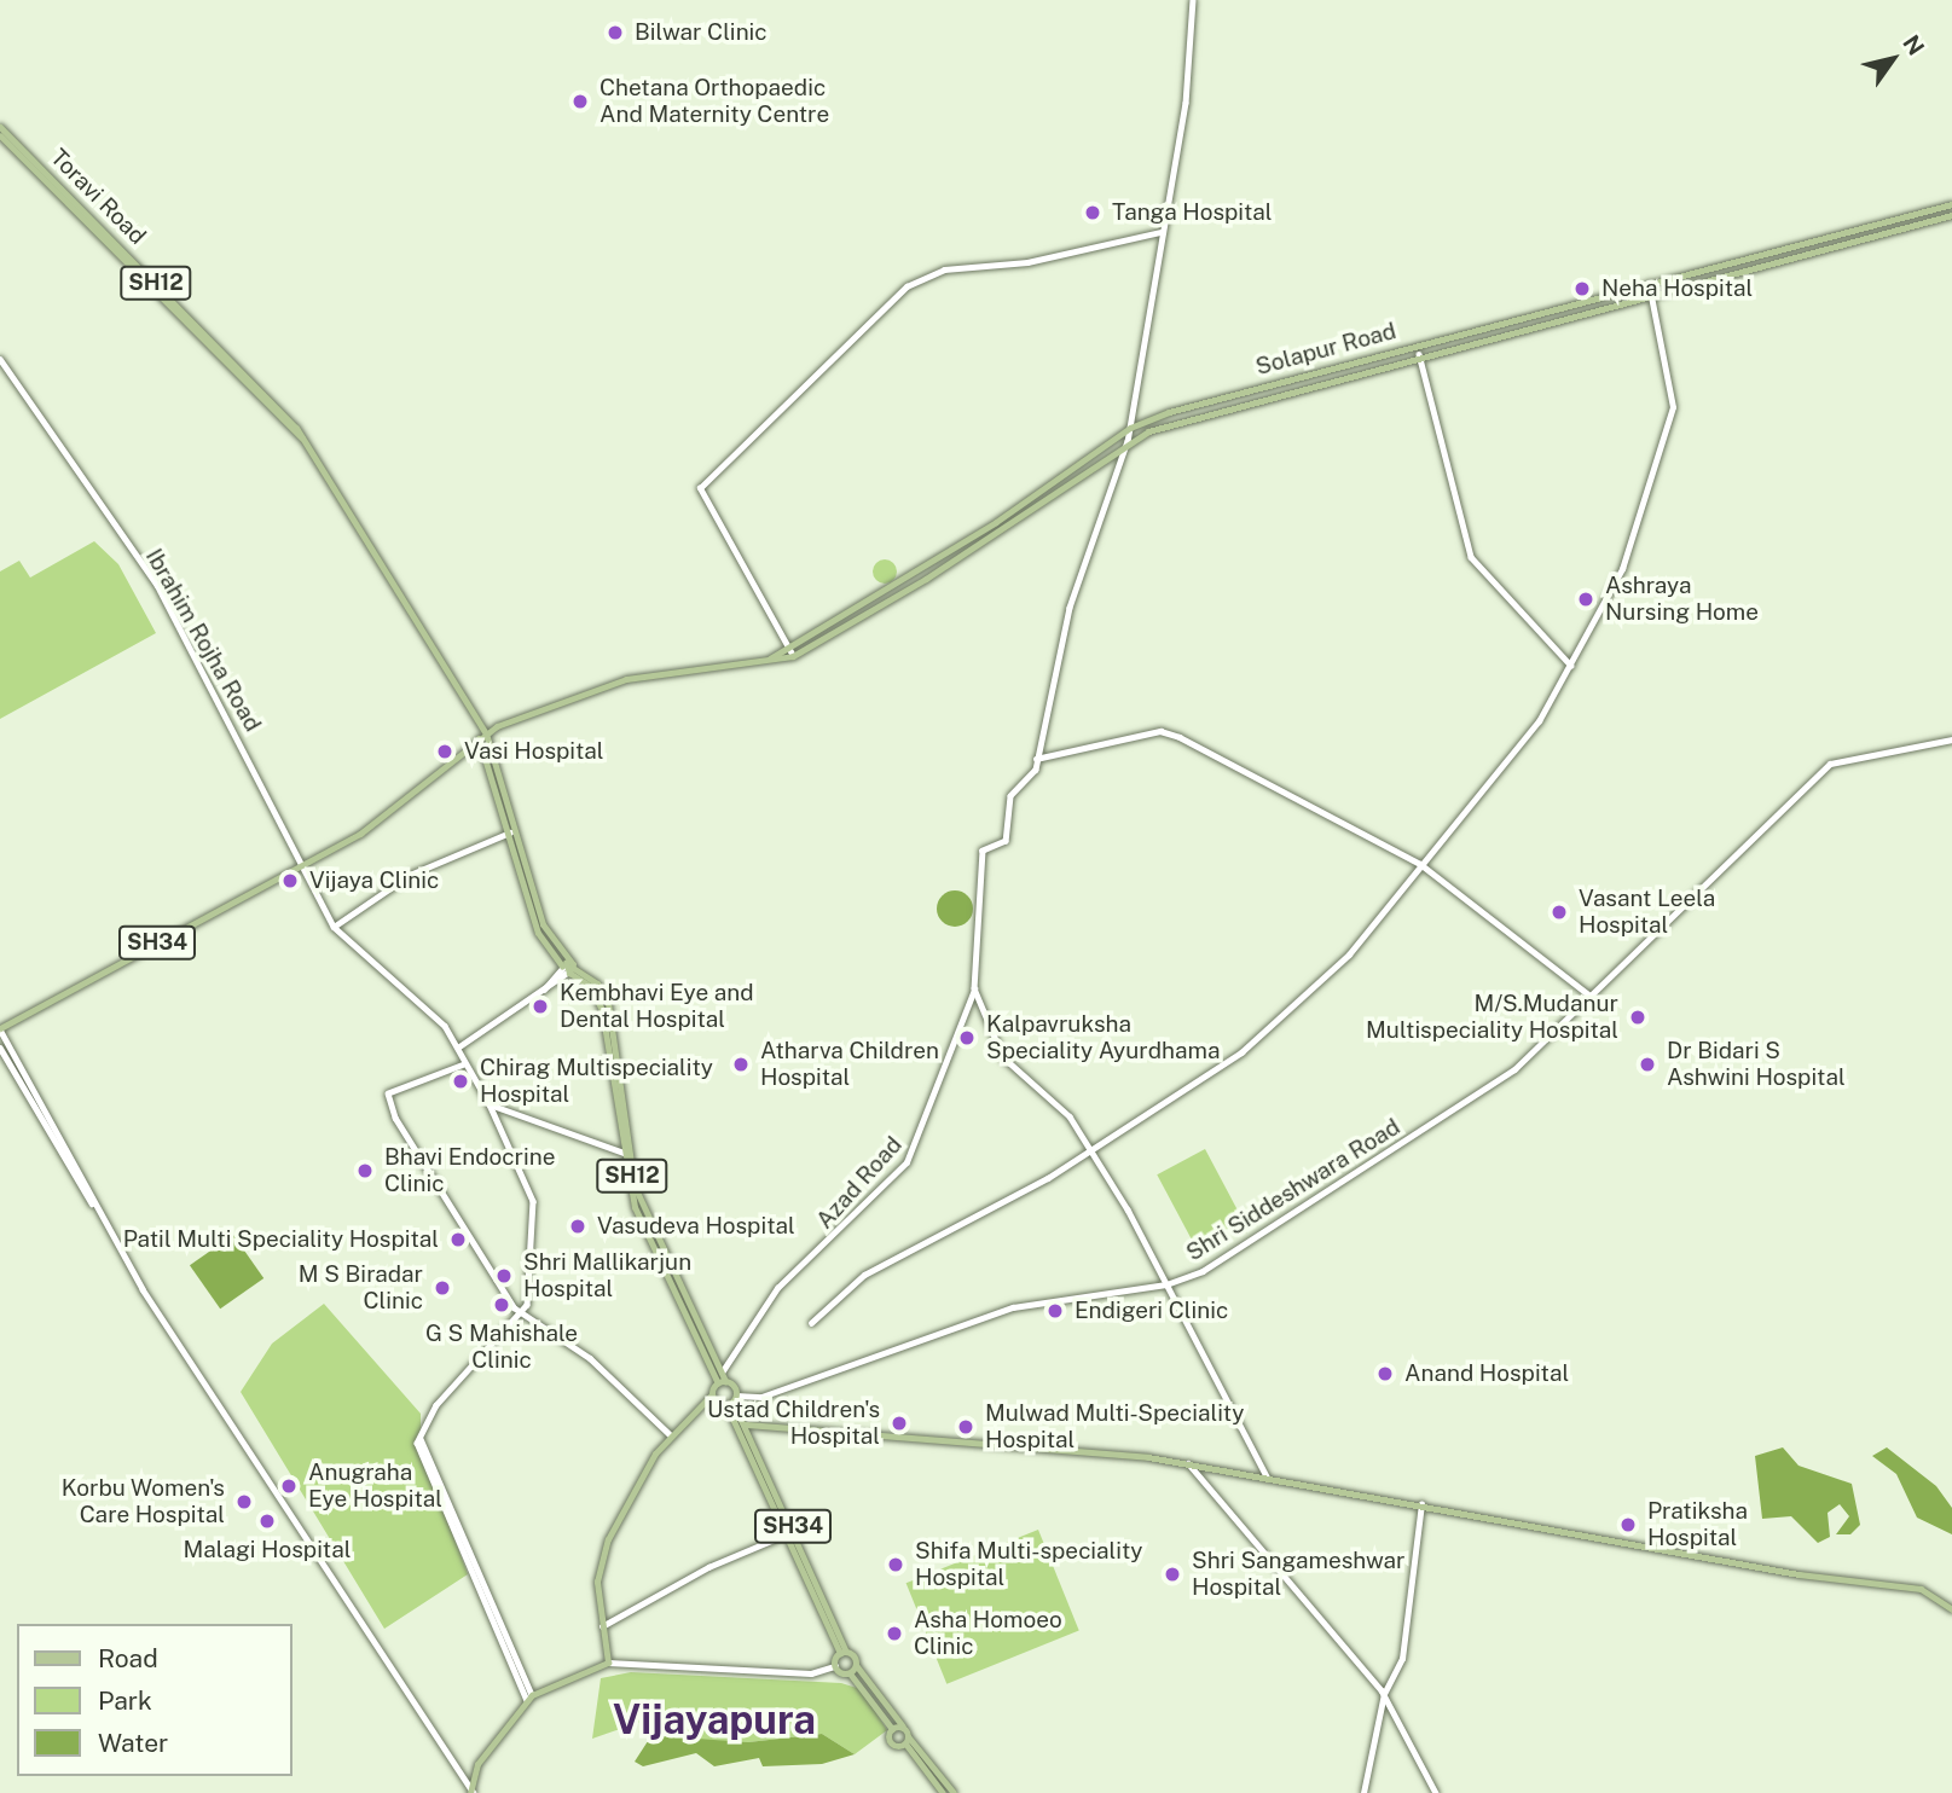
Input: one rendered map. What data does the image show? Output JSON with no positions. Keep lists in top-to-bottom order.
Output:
{
  "streets": {
    "main road": [
      "Toravi Road",
      "SH12",
      "Solapur Road",
      "SH34"
    ],
    "street": ["Ibrahim Rojha Road", "Azad Road", "Shri Siddeshwara Road"]
  },
  "crossings": [
    ["Toravi Road", "SH12"],
    ["Toravi Road", "Solapur Road"],
    ["Toravi Road", "SH34"],
    ["SH12", "Solapur Road"],
    ["SH12", "SH34"],
    ["SH12", "Azad Road"],
    ["Solapur Road", "SH34"],
    ["Ibrahim Rojha Road", "SH34"],
    ["SH34", "Shri Siddeshwara Road"]
  ],
  "districts": ["Vijayapura"],
  "places": [
    "Bilwar Clinic",
    "Chetana Orthopaedic And Maternity Centre",
    "Tanga Hospital",
    "Neha Hospital",
    "Ashraya Nursing Home",
    "Vasi Hospital",
    "Vijaya Clinic",
    "Vasant Leela Hospital",
    "Kembhavi Eye and Dental Hospital",
    "M/S.Mudanur Multispeciality Hospital",
    "Kalpavruksha Speciality Ayurdhama",
    "Atharva Children Hospital",
    "Dr Bidari S Ashwini Hospital",
    "Chirag Multispeciality Hospital",
    "Bhavi Endocrine Clinic",
    "Vasudeva Hospital",
    "Patil Multi Speciality Hospital",
    "Shri Mallikarjun Hospital",
    "M S Biradar Clinic",
    "G S Mahishale Clinic",
    "Endigeri Clinic",
    "Anand Hospital",
    "Ustad Children's Hospital",
    "Mulwad Multi-Speciality Hospital",
    "Anugraha Eye Hospital",
    "Korbu Women's Care Hospital",
    "Malagi Hospital",
    "Pratiksha Hospital",
    "Shifa Multi-speciality Hospital",
    "Shri Sangameshwar Hospital",
    "Asha Homoeo Clinic"
  ],
  "legend": ["Road", "Park", "Water"],
  "north": "top right"
}
